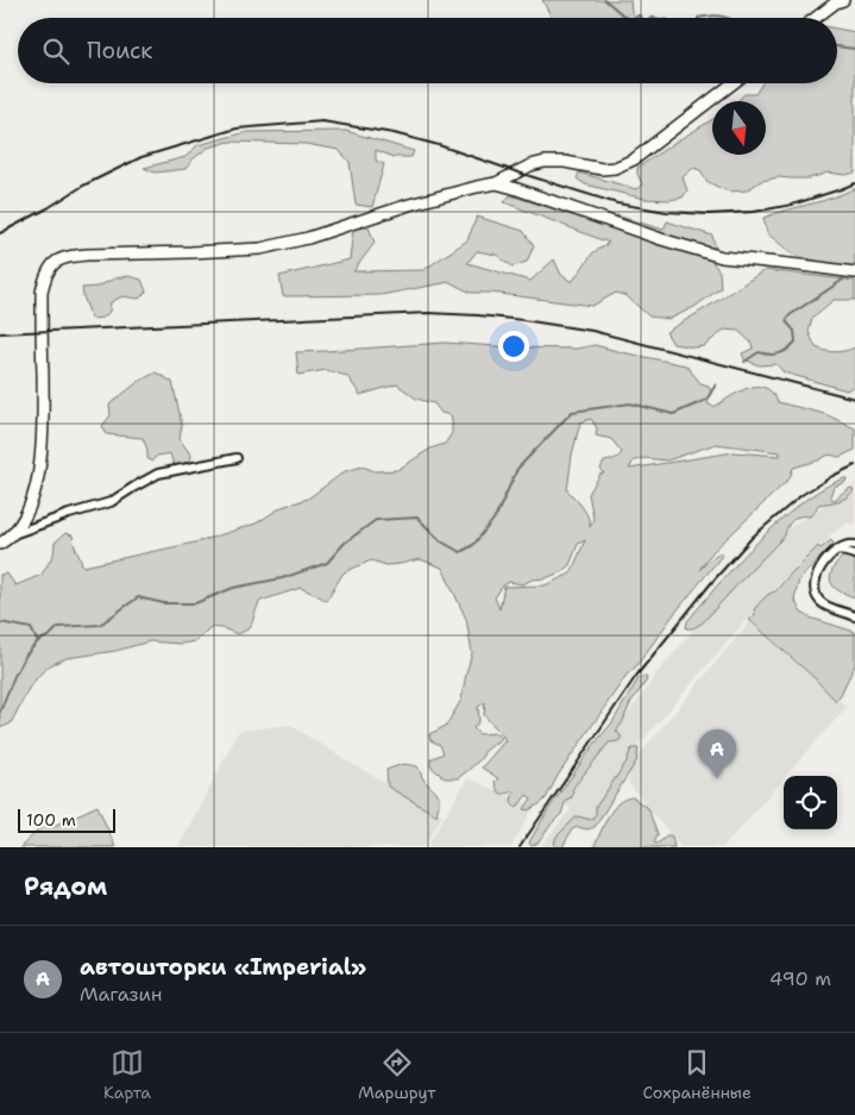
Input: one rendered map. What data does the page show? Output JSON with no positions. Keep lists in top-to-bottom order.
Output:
{
  "scale_bar": "100 m",
  "north": "bottom",
  "page": {
    "search": "Поиск",
    "pins": "A",
    "scale": "100 m",
    "heading": "Рядом",
    "list": [
      {
        "mark": "A",
        "name": "автошторки «Imperial»",
        "note": "Магазин",
        "value": "490 m"
      }
    ],
    "nav": ["Карта", "Маршрут", "Сохранённые"]
  }
}
